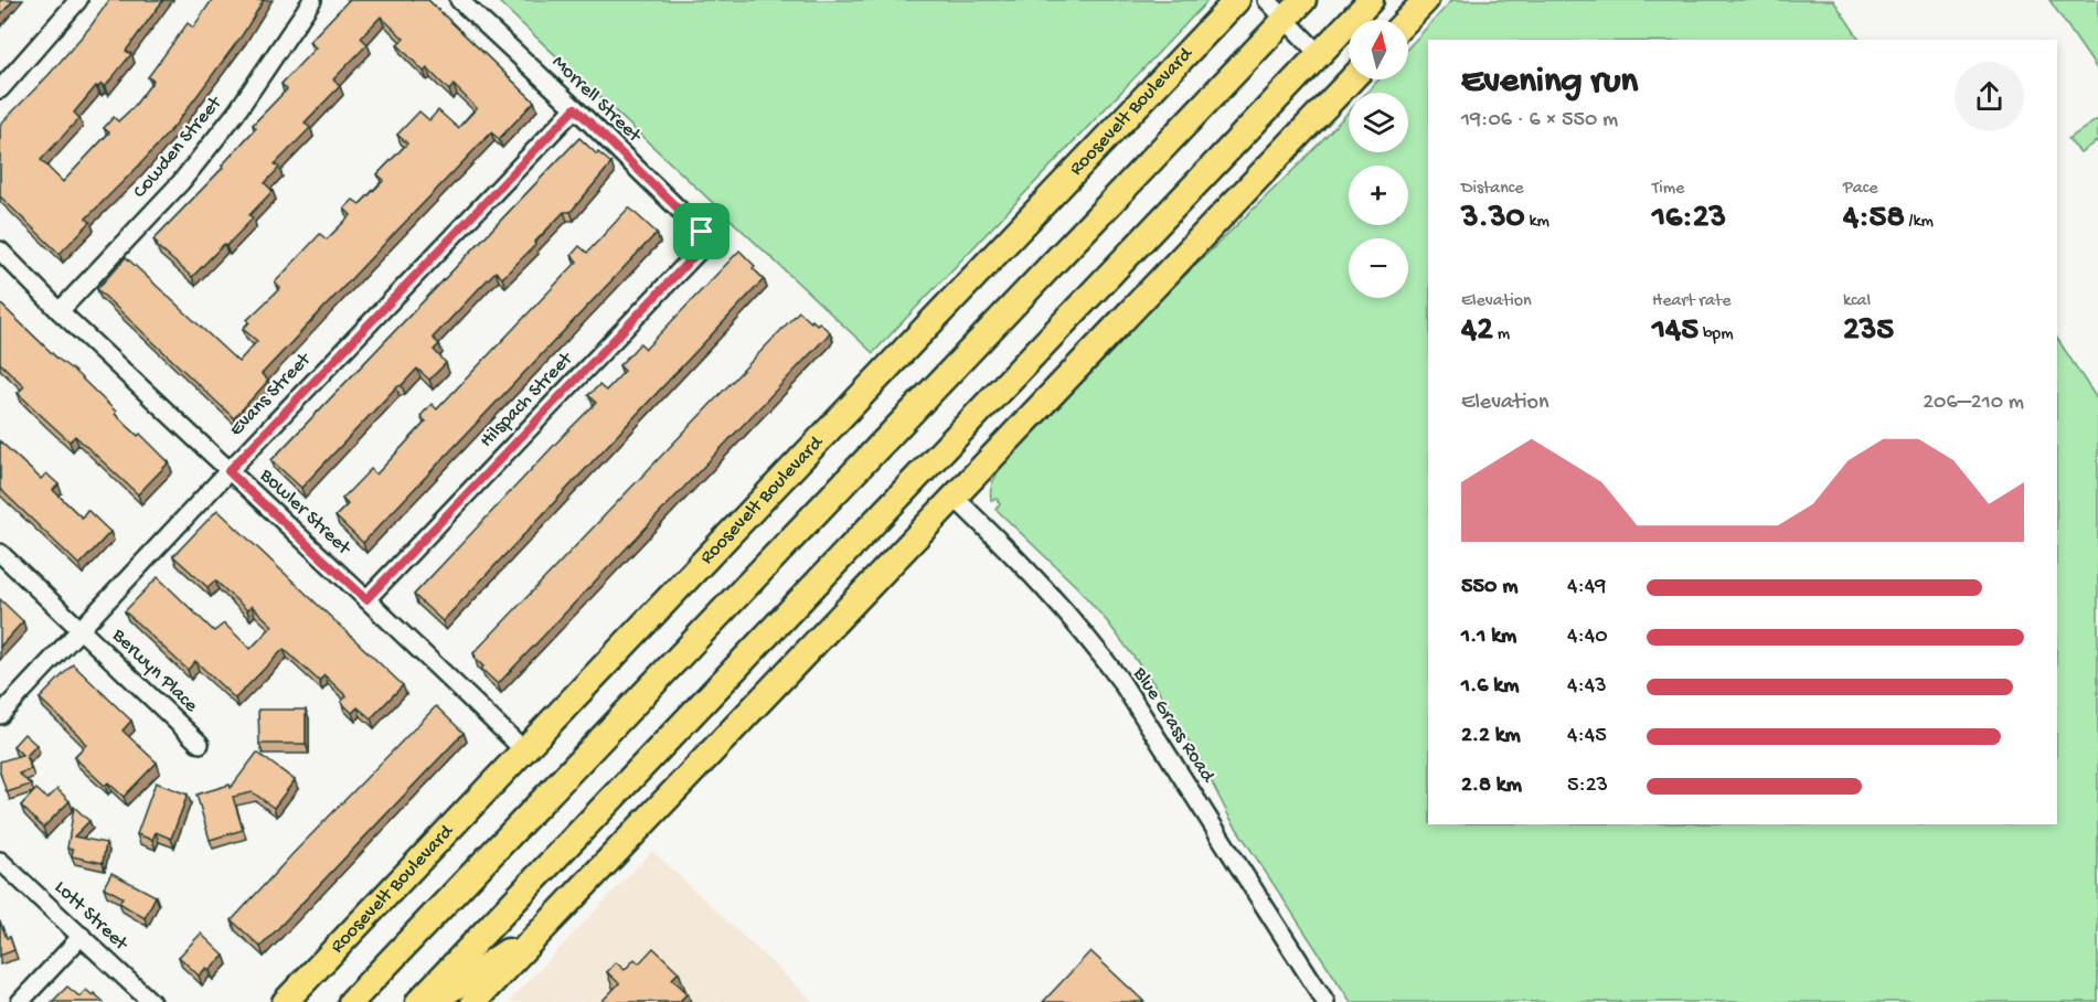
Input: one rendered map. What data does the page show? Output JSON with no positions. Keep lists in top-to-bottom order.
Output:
{
  "streets": {
    "highway": ["Roosevelt Boulevard"],
    "street": [
      "Morrell Street",
      "Cowden Street",
      "Evans Street",
      "Hilspach Street",
      "Bowler Street",
      "Berwyn Place",
      "Blue Grass Road",
      "Lott Street"
    ]
  },
  "crossings": [
    ["Morrell Street", "Evans Street"],
    ["Morrell Street", "Hilspach Street"],
    ["Roosevelt Boulevard", "Bowler Street"],
    ["Cowden Street", "Bowler Street"],
    ["Evans Street", "Bowler Street"],
    ["Evans Street", "Berwyn Place"],
    ["Hilspach Street", "Bowler Street"]
  ],
  "north": "top",
  "page": {
    "map_buttons": ["+", "−"],
    "heading": ["Evening run", "19:06 · 6 × 550 m"],
    "stats": [
      ["Distance", "3.30 km"],
      ["Time", "16:23"],
      ["Pace", "4:58 /km"],
      ["Elevation", "42 m"],
      ["Heart rate", "145 bpm"],
      ["kcal", "235"]
    ],
    "chart": ["Elevation", "206–210 m"],
    "list": [
      {
        "name": "550 m",
        "note": "4:49"
      },
      {
        "name": "1.1 km",
        "note": "4:40"
      },
      {
        "name": "1.6 km",
        "note": "4:43"
      },
      {
        "name": "2.2 km",
        "note": "4:45"
      },
      {
        "name": "2.8 km",
        "note": "5:23"
      }
    ]
  }
}
